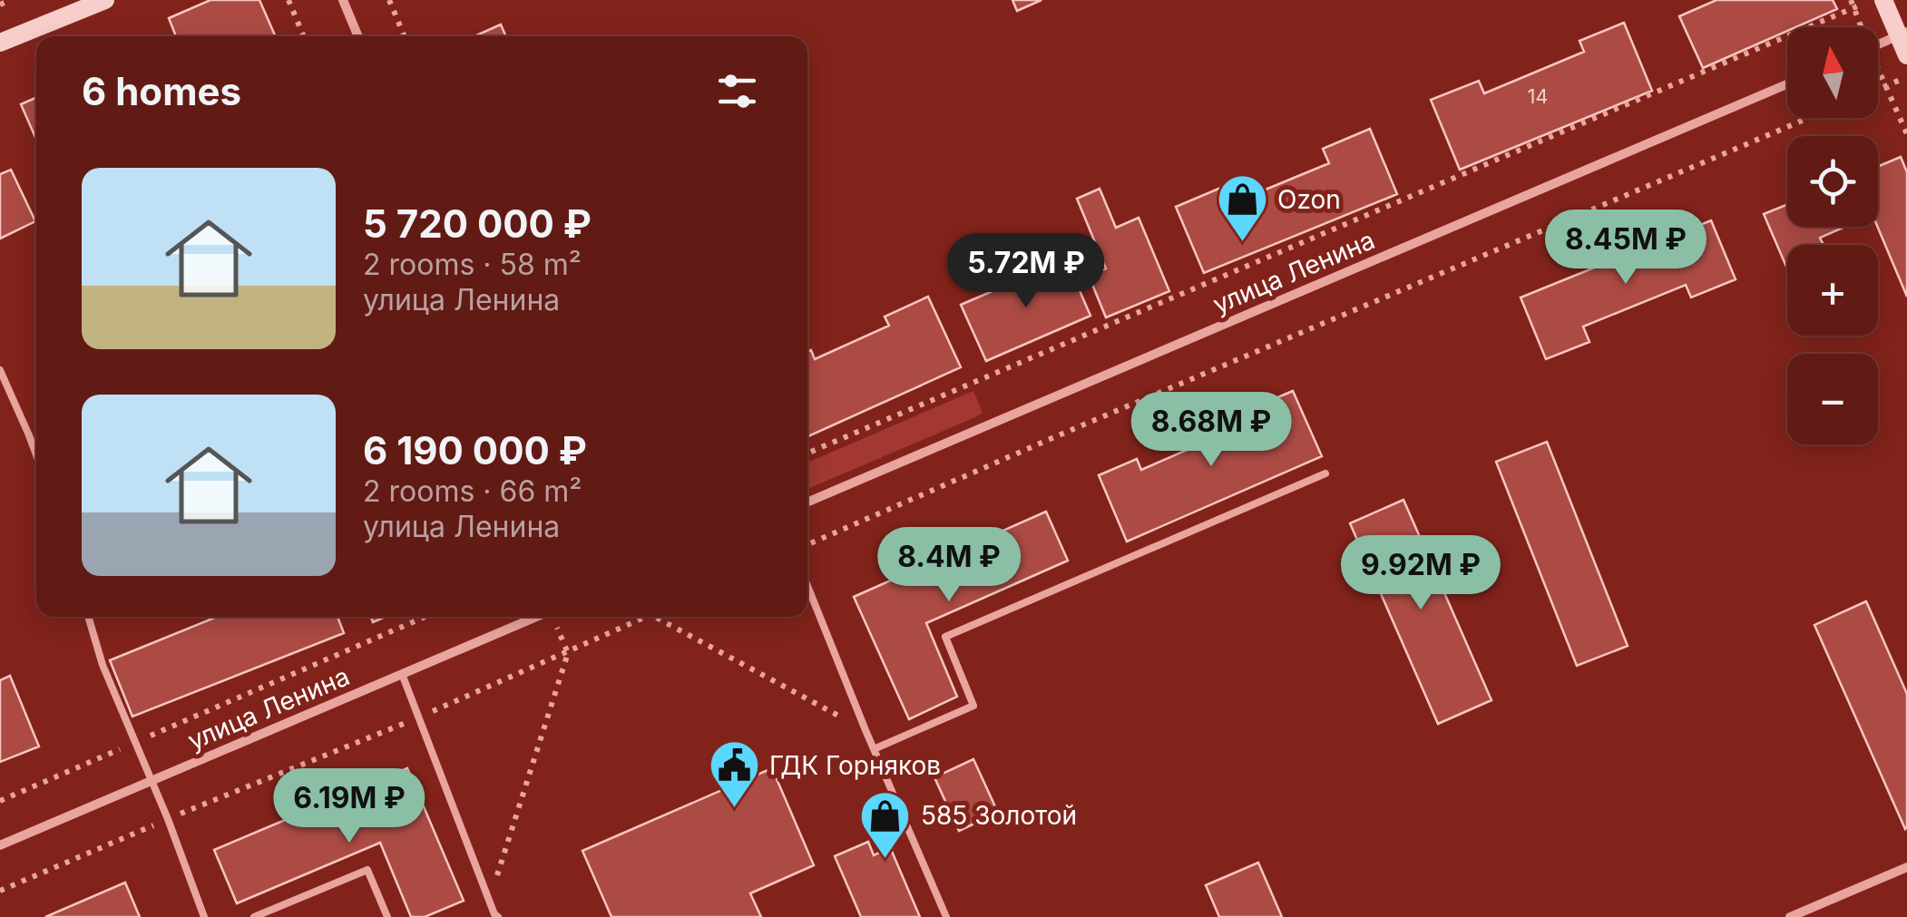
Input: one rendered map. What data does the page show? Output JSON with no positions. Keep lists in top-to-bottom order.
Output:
{
  "streets": {
    "street": ["улица Ленина"]
  },
  "places": {
    "shop": ["Ozon", "585 Золотой"],
    "public building": ["ГДК Горняков"]
  },
  "house_numbers": ["14"],
  "north": "top",
  "page": {
    "map_buttons": ["+", "−"],
    "heading": "6 homes",
    "list": [
      {
        "name": "5 720 000 ₽",
        "note": "2 rooms · 58 m² · улица Ленина"
      },
      {
        "name": "6 190 000 ₽",
        "note": "2 rooms · 66 m² · улица Ленина"
      }
    ],
    "price": [
      "8.45M ₽",
      "5.72M ₽",
      "8.68M ₽",
      "8.4M ₽",
      "9.92M ₽",
      "6.19M ₽"
    ]
  }
}
